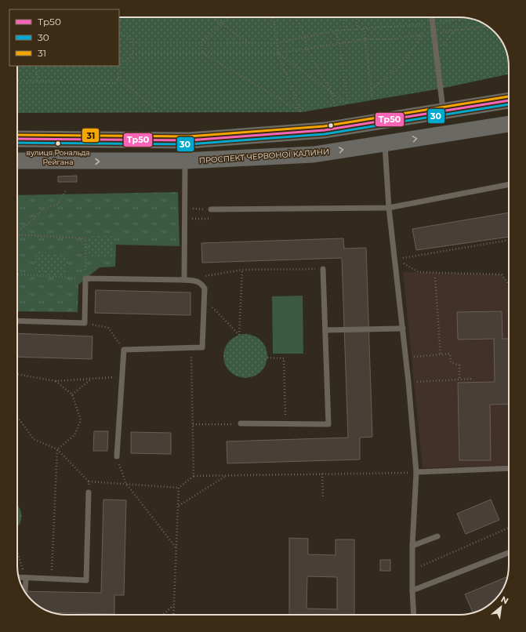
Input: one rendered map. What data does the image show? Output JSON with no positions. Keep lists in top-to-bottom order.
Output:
{
  "streets": {
    "main road": ["ПРОСПЕКТ ЧЕРВОНОЇ КАЛИНИ"]
  },
  "places": ["вулиця Рональда Рейгана"],
  "lines": ["transit line 31", "transit line Тр50", "transit line 30"],
  "legend": ["Тр50", "30", "31"],
  "north": "top right"
}
